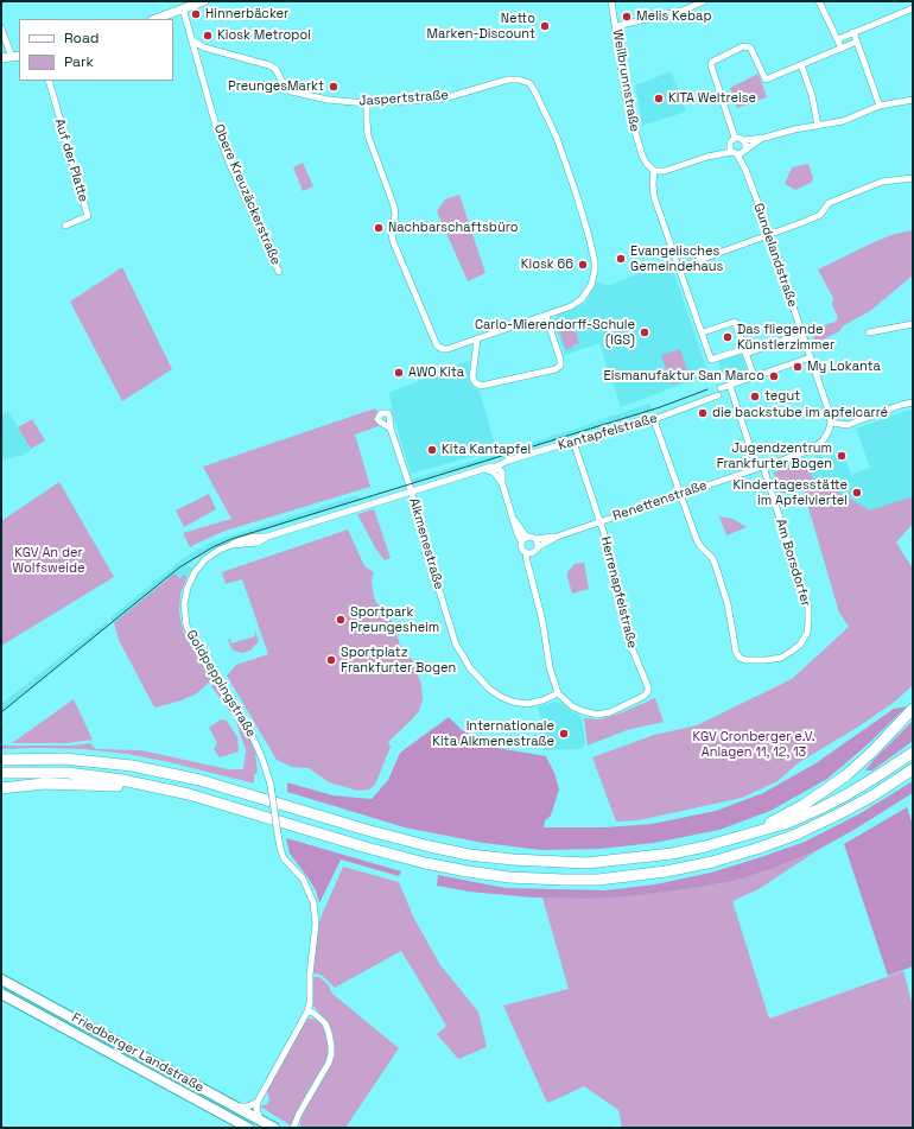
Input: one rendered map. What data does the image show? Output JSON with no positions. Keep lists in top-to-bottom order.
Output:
{
  "streets": {
    "main road": ["Friedberger Landstraße"],
    "street": [
      "Weilbrunnstraße",
      "Jaspertstraße",
      "Auf der Platte",
      "Obere Kreuzäckerstraße",
      "Gundelandstraße",
      "Kantapfelstraße",
      "Renettenstraße",
      "Alkmenestraße",
      "Am Borsdorfer",
      "Herrenapfelstraße",
      "Goldpeppingstraße"
    ]
  },
  "crossings": [
    ["Jaspertstraße", "Obere Kreuzäckerstraße"],
    ["Gundelandstraße", "Renettenstraße"],
    ["Kantapfelstraße", "Goldpeppingstraße"],
    ["Renettenstraße", "Am Borsdorfer"],
    ["Renettenstraße", "Herrenapfelstraße"],
    ["Alkmenestraße", "Herrenapfelstraße"],
    ["Alkmenestraße", "Goldpeppingstraße"]
  ],
  "parks": ["KGV An der Wolfsweide", "KGV Cronberger e.V. Anlagen 11, 12, 13"],
  "places": [
    "Hinnerbäcker",
    "Melis Kebap",
    "Netto Marken-Discount",
    "Kiosk Metropol",
    "PreungesMarkt",
    "KITA Weltreise",
    "Nachbarschaftsbüro",
    "Evangelisches Gemeindehaus",
    "Kiosk 66",
    "Carlo-Mierendorff-Schule (IGS)",
    "Das fliegende Künstlerzimmer",
    "My Lokanta",
    "AWO Kita",
    "Eismanufaktur San Marco",
    "tegut",
    "die backstube im apfelcarré",
    "Kita Kantapfel",
    "Jugendzentrum Frankfurter Bogen",
    "Kindertagesstätte im Apfelviertel",
    "Sportpark Preungesheim",
    "Sportplatz Frankfurter Bogen",
    "Internationale Kita Alkmenestraße"
  ],
  "legend": ["Road", "Park"]
}
